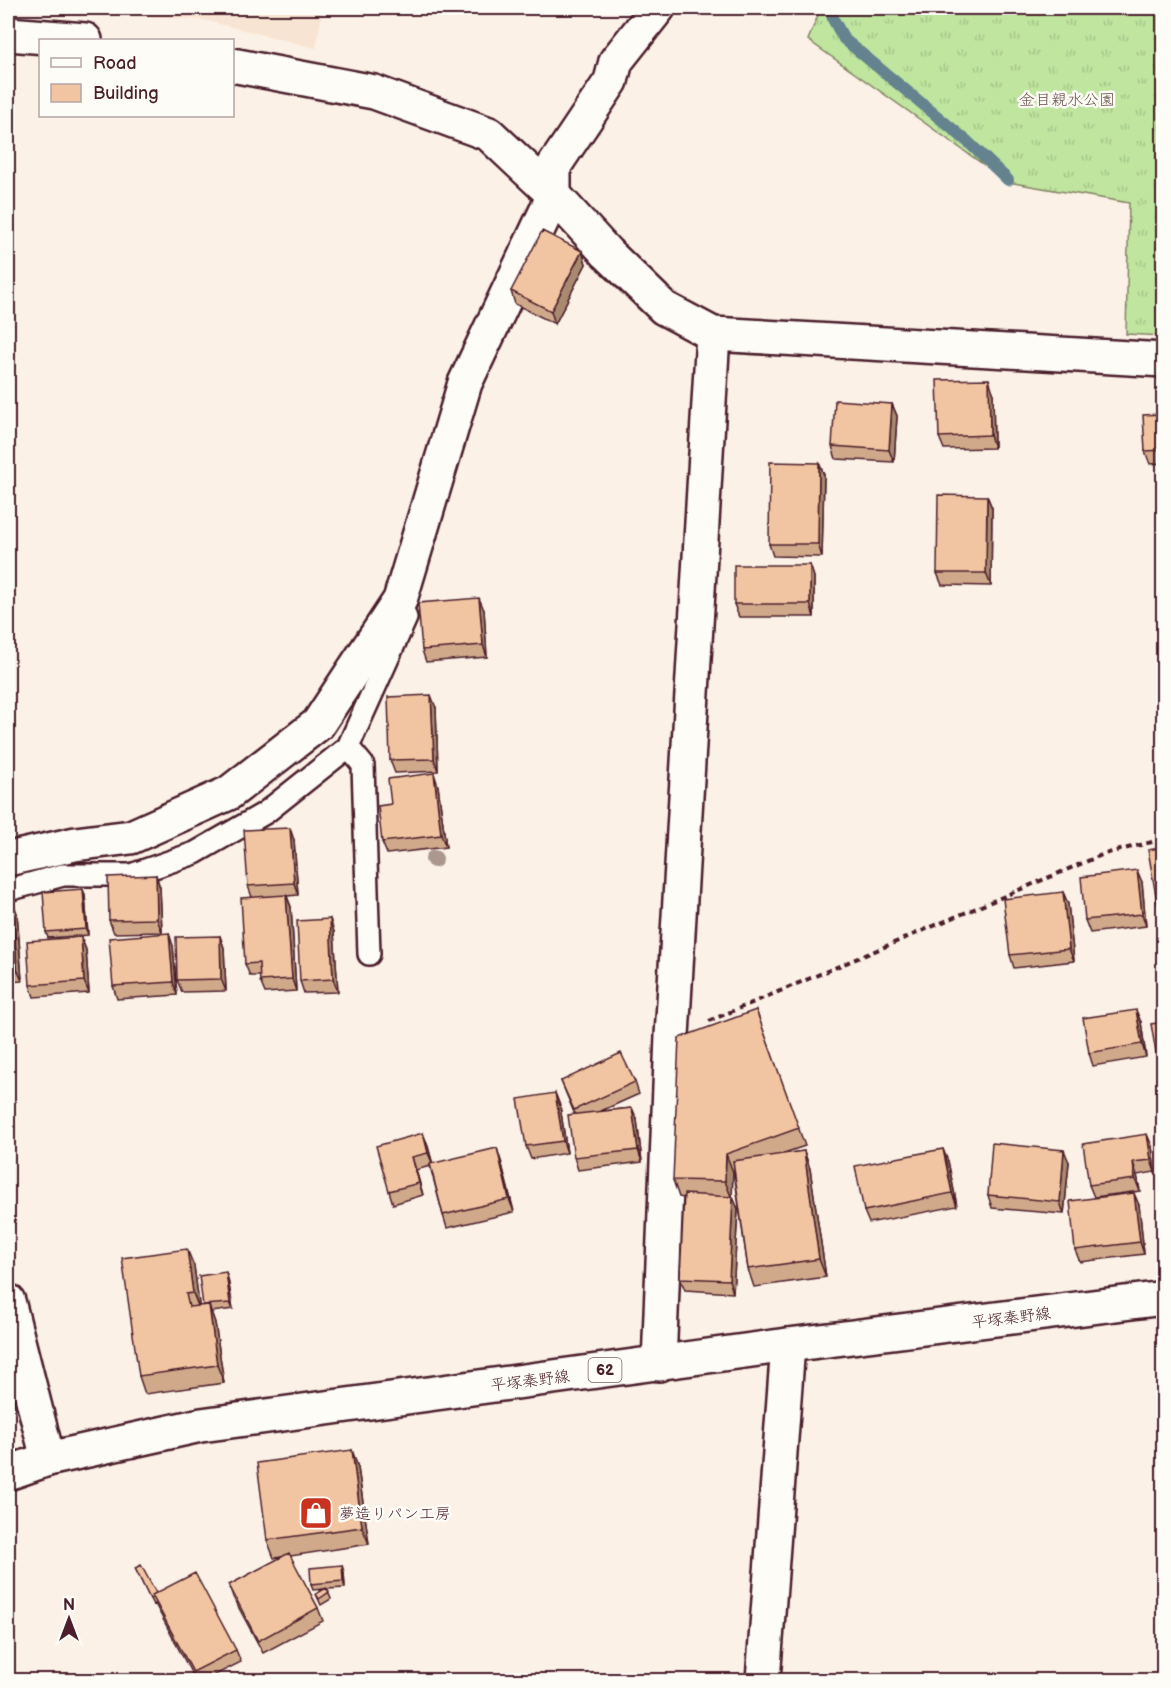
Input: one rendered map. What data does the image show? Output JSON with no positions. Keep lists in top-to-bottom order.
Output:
{
  "streets": {
    "street": ["平塚秦野線", "62"]
  },
  "parks": ["金目親水公園"],
  "places": {
    "shop": ["夢造りパン工房"]
  },
  "legend": ["Road", "Building"],
  "north": "top"
}
